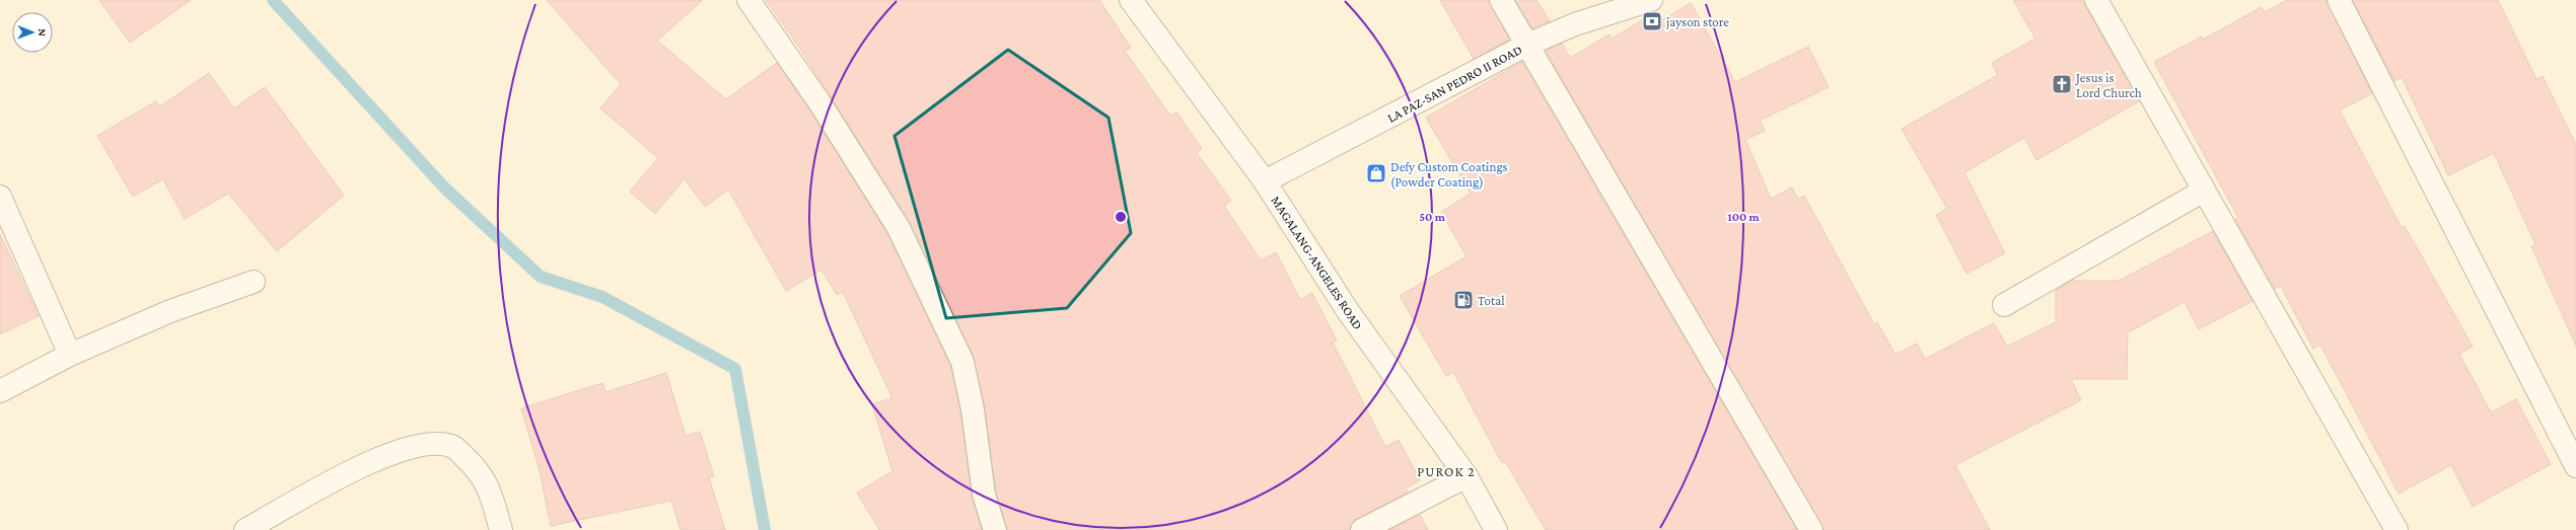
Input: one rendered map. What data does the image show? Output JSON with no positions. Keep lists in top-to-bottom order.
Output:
{
  "streets": {
    "street": ["LA PAZ-SAN PEDRO II ROAD", "MAGALANG-ANGELES ROAD"]
  },
  "crossings": [
    ["LA PAZ-SAN PEDRO II ROAD", "MAGALANG-ANGELES ROAD"]
  ],
  "districts": ["PUROK 2"],
  "places": {
    "bank": ["jayson store"],
    "church": ["Jesus is Lord Church"],
    "shop": ["Defy Custom Coatings (Powder Coating)"],
    "fuel station": ["Total"]
  },
  "north": "right",
  "rings": ["50 m", "100 m"]
}
